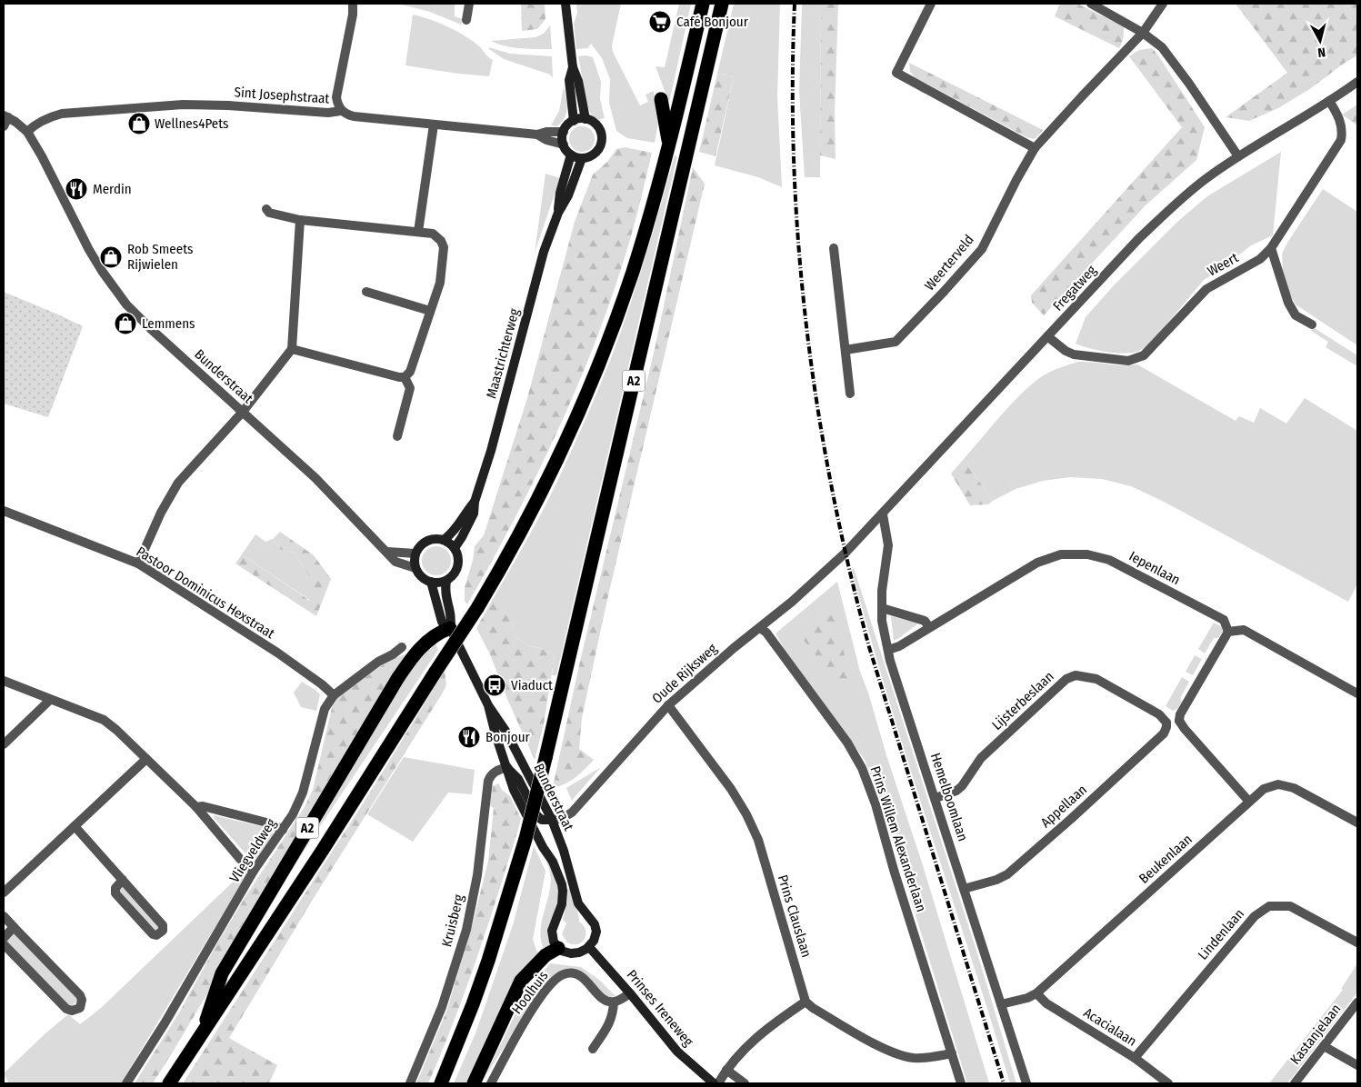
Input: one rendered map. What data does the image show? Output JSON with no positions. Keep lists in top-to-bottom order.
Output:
{
  "streets": {
    "highway": ["A2"],
    "main road": ["Maastrichterweg", "Bunderstraat", "Prinses Ireneweg"],
    "street": [
      "Sint Josephstraat",
      "Weerterveld",
      "Weert",
      "Fregatweg",
      "Iepenlaan",
      "Pastoor Dominicus Hexstraat",
      "Oude Rijksweg",
      "Lijsterbeslaan",
      "Hemelboomlaan",
      "Appellaan",
      "Prins Willem Alexanderlaan",
      "Vliegveldweg",
      "Beukenlaan",
      "Prins Clauslaan",
      "Kruisberg",
      "Lindenlaan",
      "Hoolhuis",
      "Acacialaan",
      "Kastanjelaan"
    ]
  },
  "crossings": [
    ["Sint Josephstraat", "Maastrichterweg"],
    ["Sint Josephstraat", "Bunderstraat"],
    ["Weert", "Fregatweg"],
    ["Fregatweg", "Oude Rijksweg"],
    ["Fregatweg", "Hemelboomlaan"],
    ["Maastrichterweg", "Bunderstraat"],
    ["Bunderstraat", "A2"],
    ["Bunderstraat", "Oude Rijksweg"],
    ["Bunderstraat", "Kruisberg"],
    ["Bunderstraat", "Prinses Ireneweg"],
    ["Iepenlaan", "Hemelboomlaan"],
    ["Pastoor Dominicus Hexstraat", "Vliegveldweg"],
    ["Oude Rijksweg", "Prins Willem Alexanderlaan"],
    ["Oude Rijksweg", "Prins Clauslaan"],
    ["Lijsterbeslaan", "Hemelboomlaan"],
    ["Lijsterbeslaan", "Appellaan"],
    ["Hemelboomlaan", "Appellaan"],
    ["Hemelboomlaan", "Beukenlaan"],
    ["Beukenlaan", "Acacialaan"],
    ["Lindenlaan", "Acacialaan"]
  ],
  "places": {
    "supermarket": ["Café Bonjour"],
    "shop": ["Wellnes4Pets", "Rob Smeets Rijwielen", "Lemmens"],
    "restaurant": ["Merdin", "Bonjour"],
    "bus stop": ["Viaduct"]
  },
  "north": "bottom"
}
